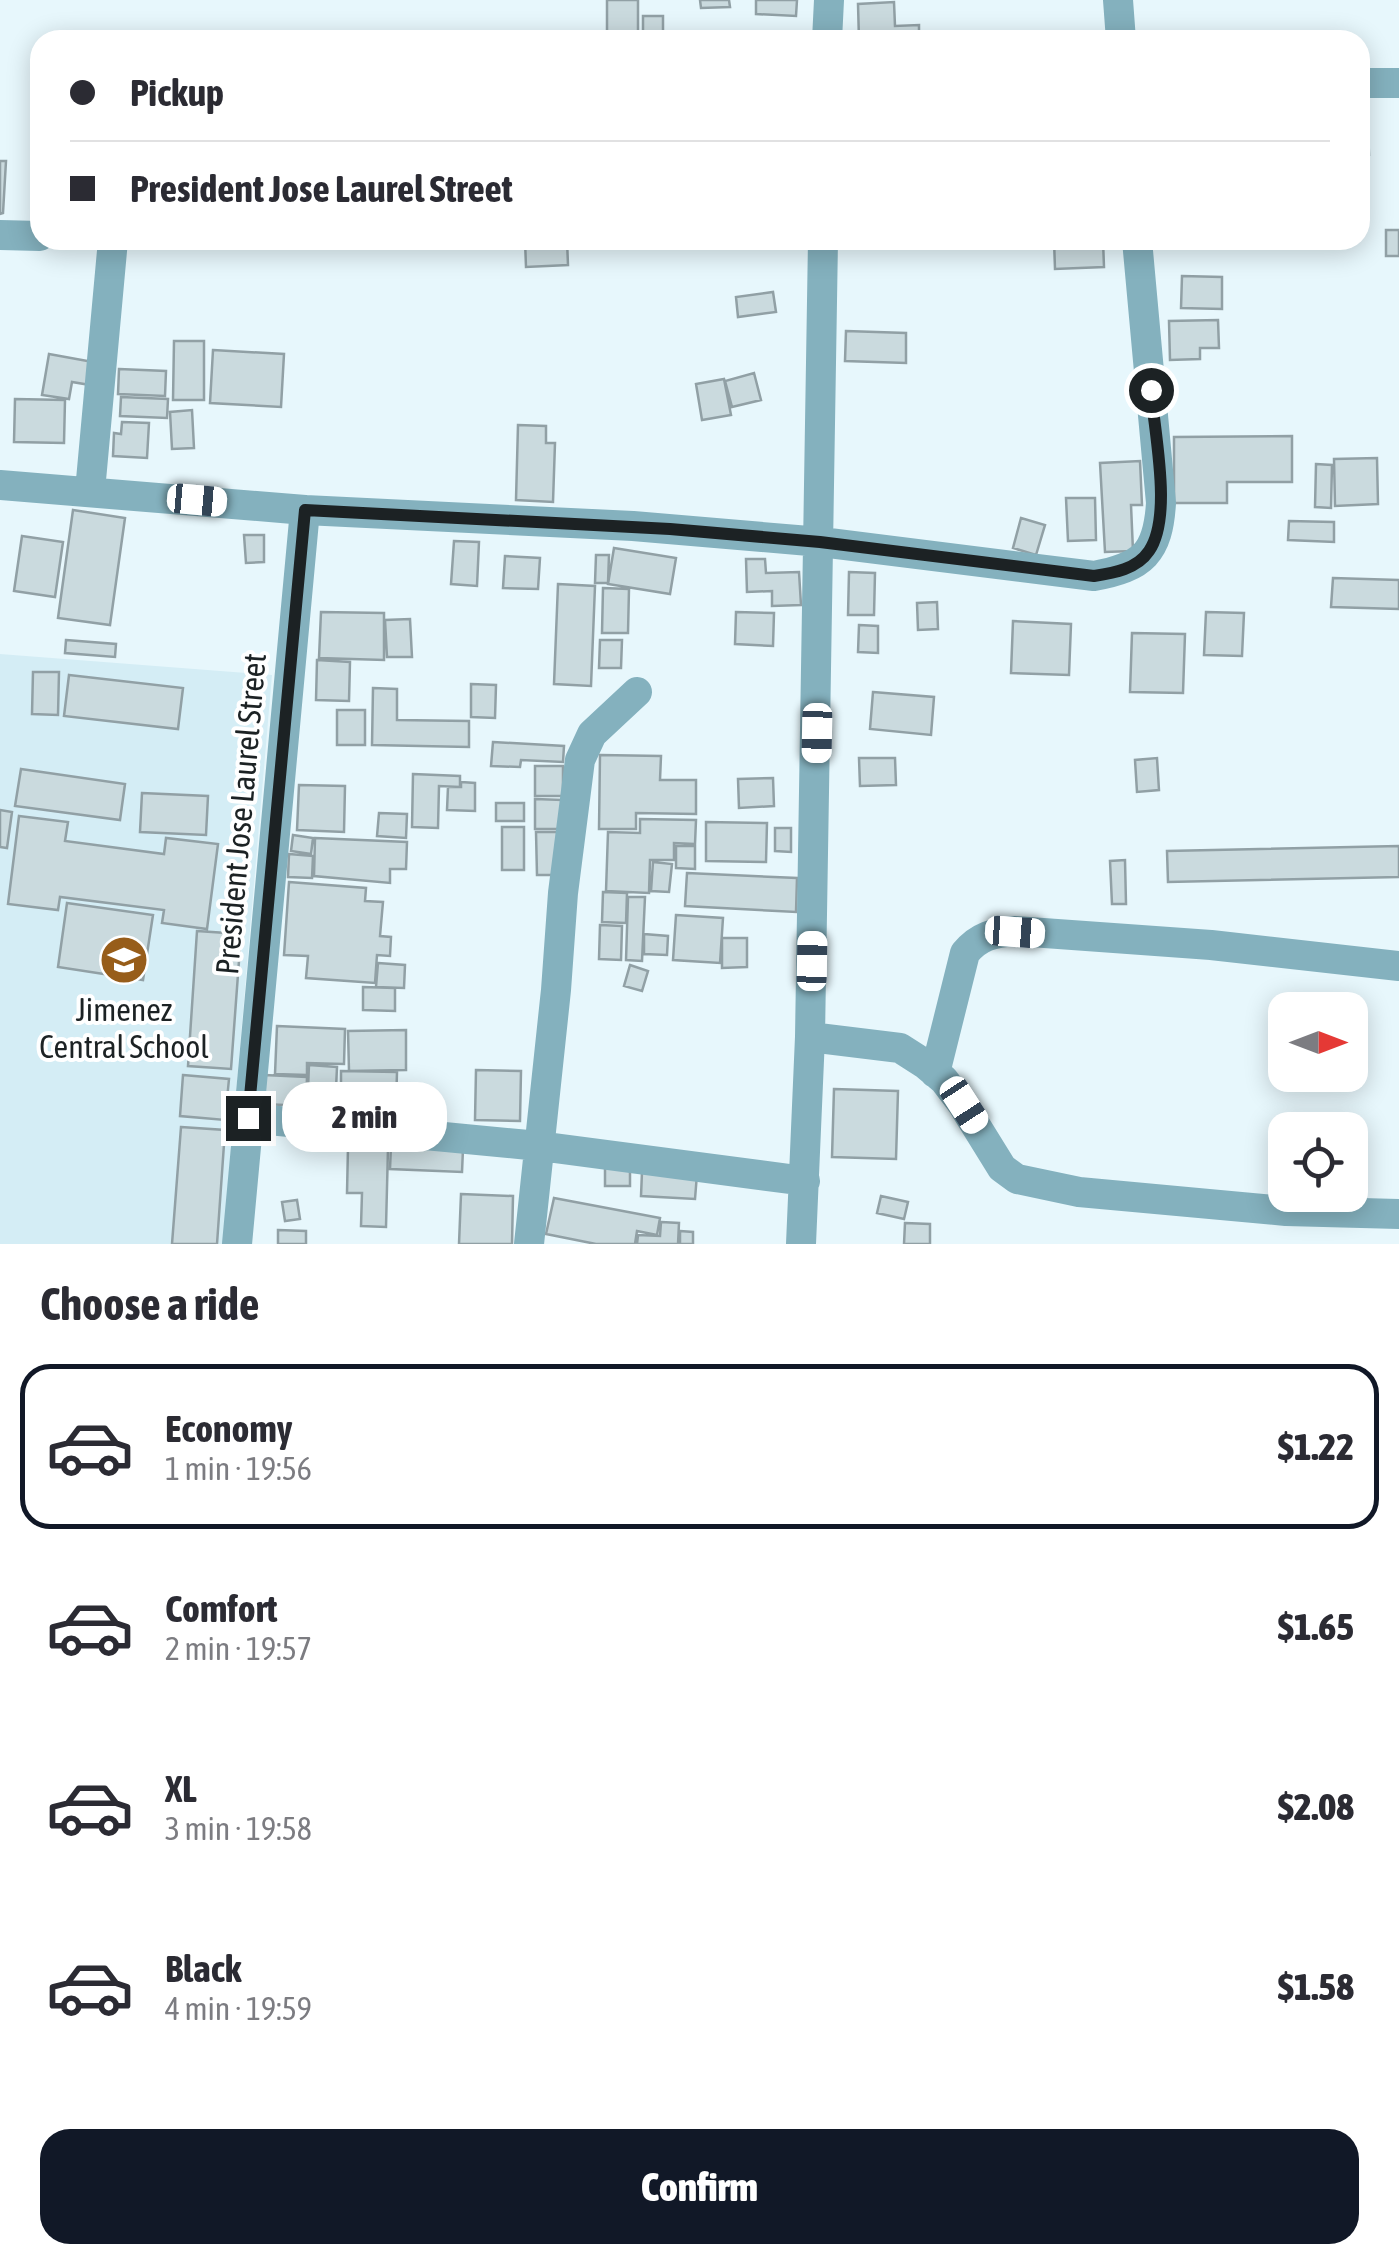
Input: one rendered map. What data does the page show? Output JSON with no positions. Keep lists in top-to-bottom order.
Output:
{
  "streets": {
    "street": ["President Jose Laurel Street"]
  },
  "places": {
    "school or university": ["Jimenez Central School"]
  },
  "north": "right",
  "page": {
    "banner": ["Pickup", "President Jose Laurel Street"],
    "bubble": "2 min",
    "heading": "Choose a ride",
    "list": [
      {
        "name": "Economy",
        "note": "1 min · 19:56",
        "value": "$1.22"
      },
      {
        "name": "Comfort",
        "note": "2 min · 19:57",
        "value": "$1.65"
      },
      {
        "name": "XL",
        "note": "3 min · 19:58",
        "value": "$2.08"
      },
      {
        "name": "Black",
        "note": "4 min · 19:59",
        "value": "$1.58"
      }
    ],
    "buttons": "Confirm"
  }
}
